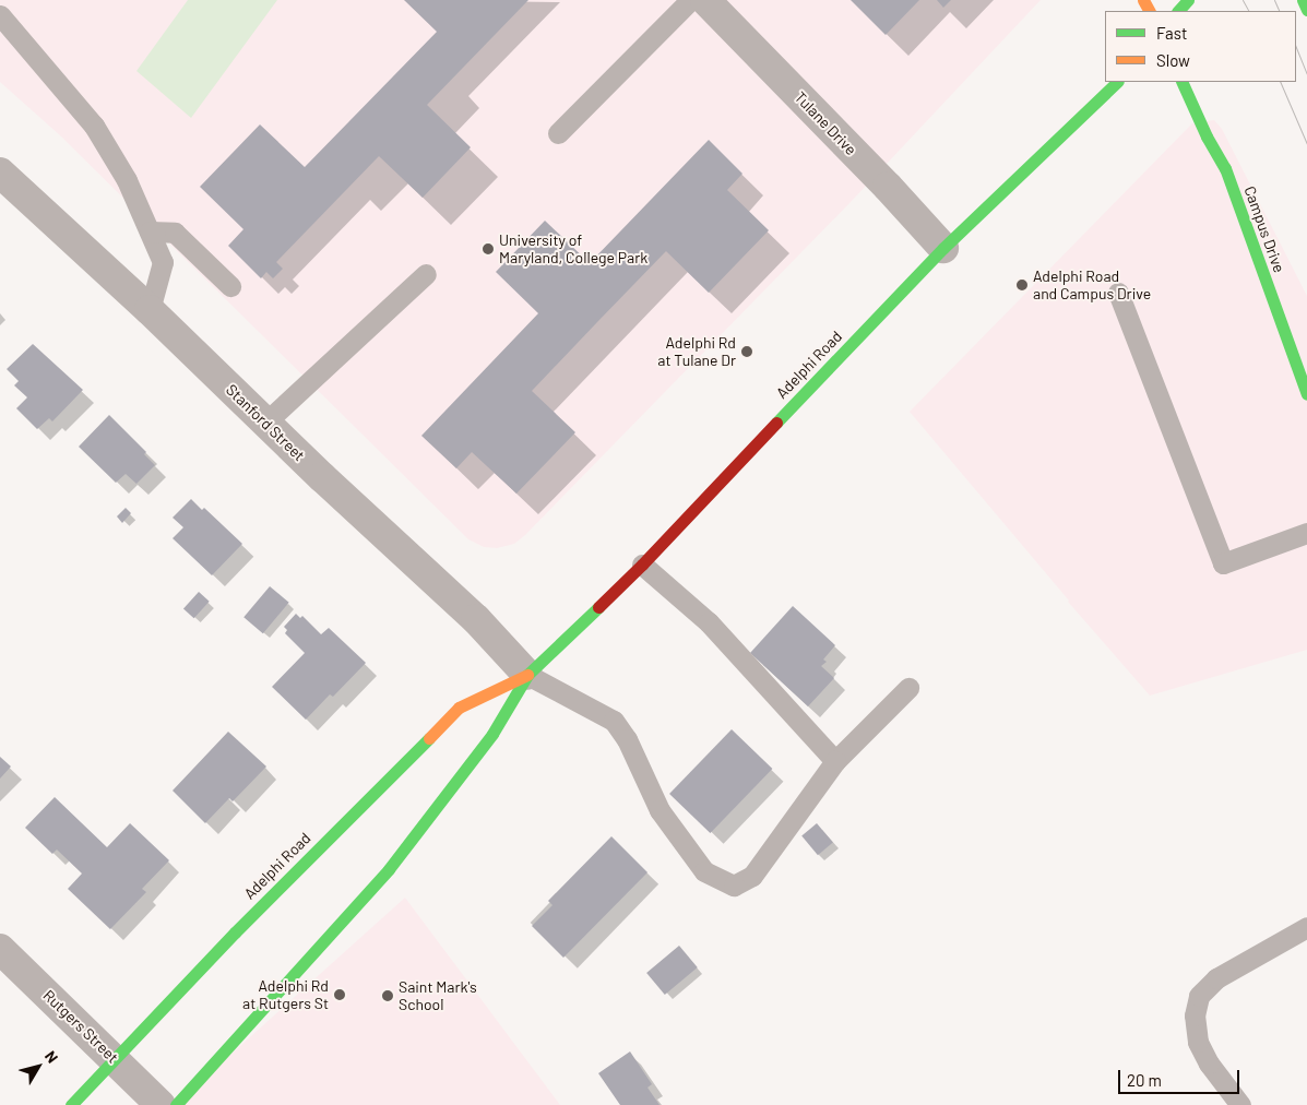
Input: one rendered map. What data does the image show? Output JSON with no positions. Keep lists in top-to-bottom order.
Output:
{
  "streets": {
    "main road": ["Campus Drive", "Adelphi Road"],
    "street": ["Tulane Drive", "Stanford Street", "Rutgers Street"]
  },
  "crossings": [
    ["Tulane Drive", "Adelphi Road"],
    ["Adelphi Road", "Stanford Street"],
    ["Adelphi Road", "Rutgers Street"]
  ],
  "places": [
    "University of Maryland, College Park",
    "Adelphi Road and Campus Drive",
    "Adelphi Rd at Tulane Dr",
    "Adelphi Rd at Rutgers St",
    "Saint Mark's School"
  ],
  "legend": ["Fast", "Slow"],
  "scale_bar": "20 m",
  "north": "top right"
}
